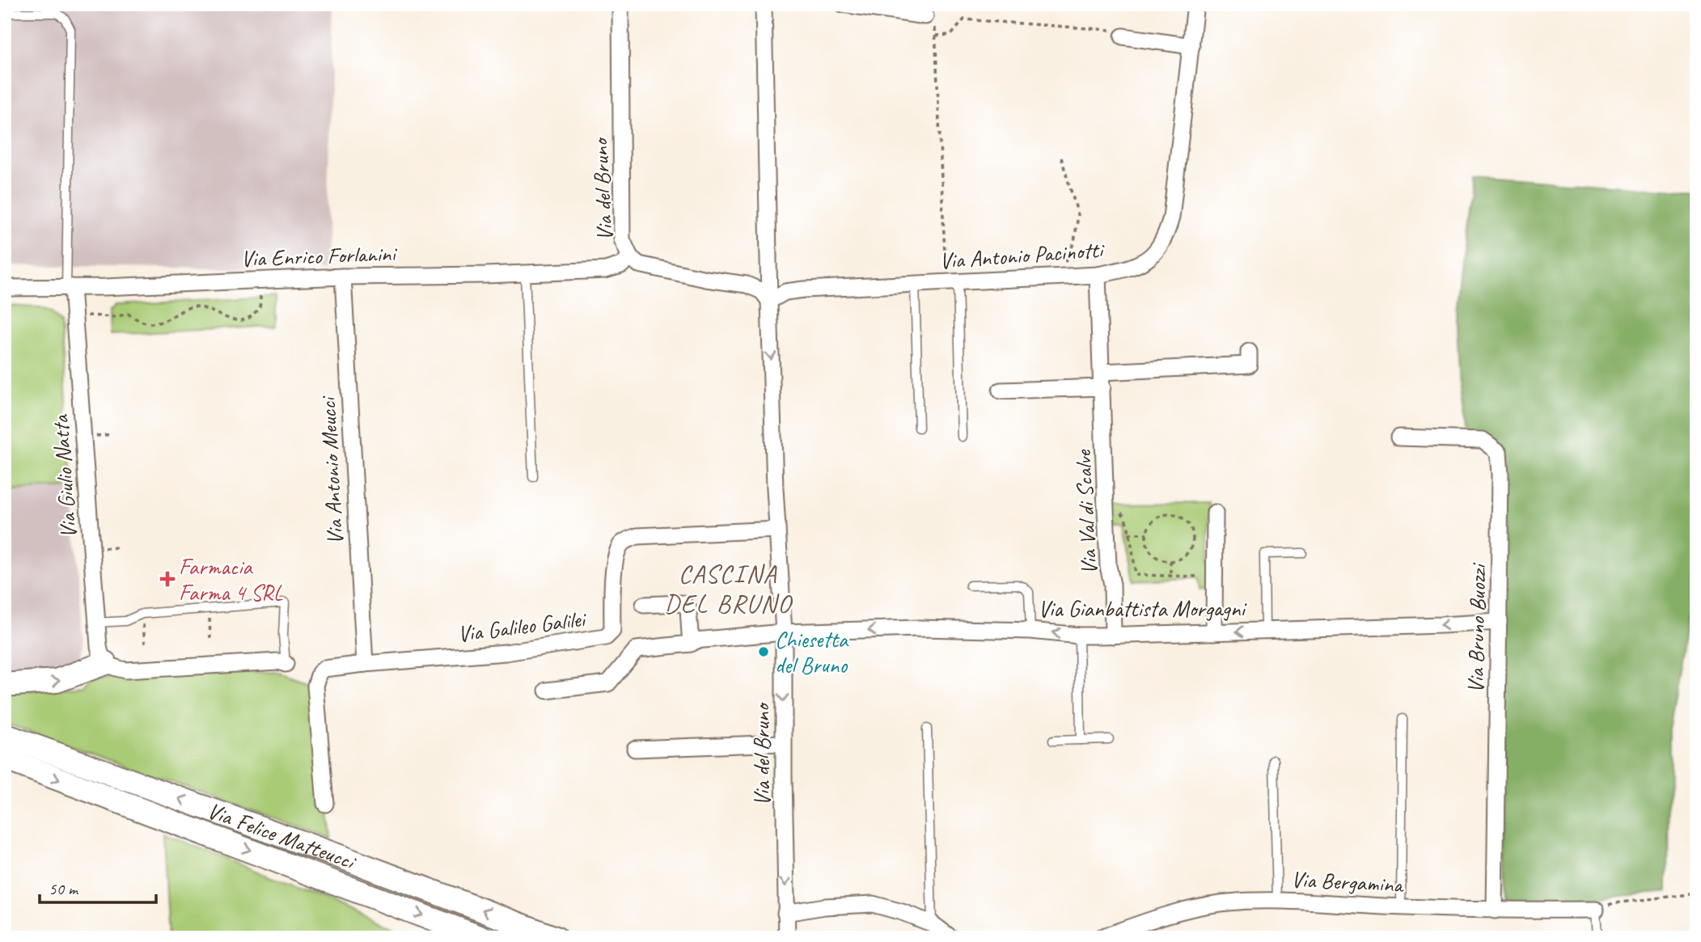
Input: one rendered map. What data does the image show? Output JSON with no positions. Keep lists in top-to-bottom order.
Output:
{
  "streets": {
    "main road": ["Via Felice Matteucci"],
    "street": [
      "Via del Bruno",
      "Via Antonio Pacinotti",
      "Via Enrico Forlanini",
      "Via Antonio Meucci",
      "Via Giulio Natta",
      "Via Val di Scalve",
      "Via Gianbattista Morgagni",
      "Via Galileo Galilei",
      "Via Bruno Buozzi",
      "Via Bergamina"
    ]
  },
  "crossings": [
    ["Via del Bruno", "Via Antonio Pacinotti"],
    ["Via del Bruno", "Via Enrico Forlanini"],
    ["Via del Bruno", "Via Gianbattista Morgagni"],
    ["Via del Bruno", "Via Galileo Galilei"],
    ["Via Antonio Pacinotti", "Via Val di Scalve"],
    ["Via Enrico Forlanini", "Via Antonio Meucci"],
    ["Via Enrico Forlanini", "Via Giulio Natta"],
    ["Via Antonio Meucci", "Via Galileo Galilei"],
    ["Via Val di Scalve", "Via Gianbattista Morgagni"],
    ["Via Gianbattista Morgagni", "Via Bruno Buozzi"],
    ["Via Bruno Buozzi", "Via Bergamina"]
  ],
  "one_way": ["Via del Bruno", "Via Gianbattista Morgagni"],
  "districts": ["CASCINA DEL BRUNO"],
  "places": {
    "health": ["Farmacia Farma 4 SRL"],
    "other": ["Chiesetta del Bruno"]
  },
  "scale_bar": "50 m"
}
